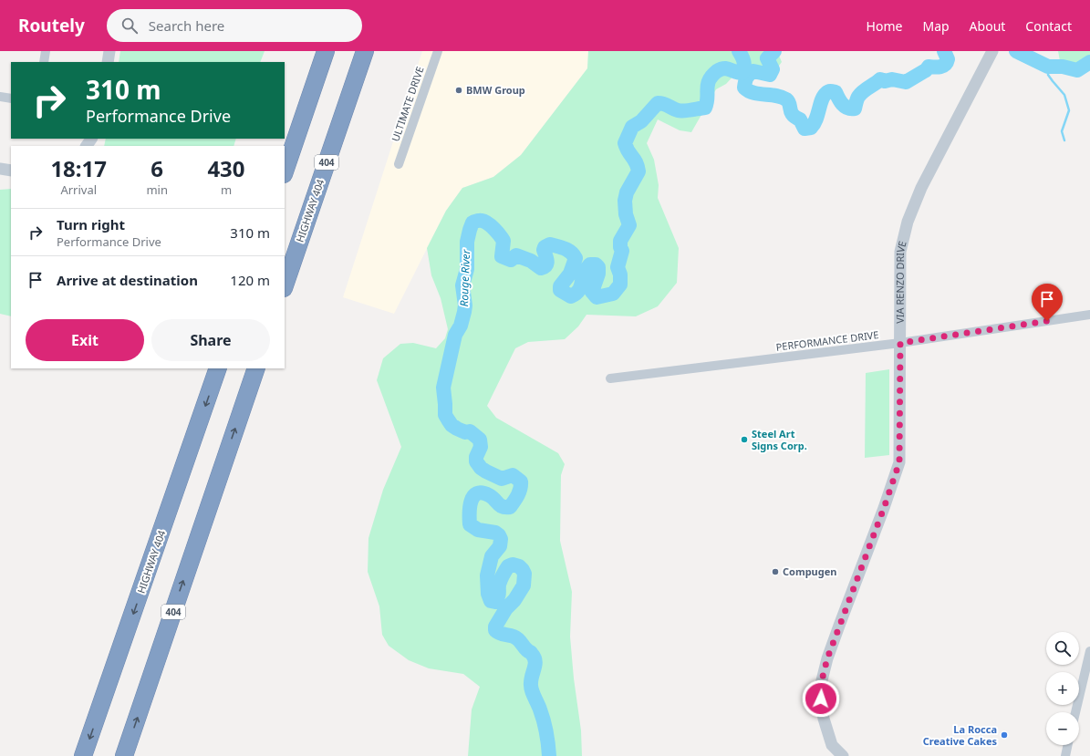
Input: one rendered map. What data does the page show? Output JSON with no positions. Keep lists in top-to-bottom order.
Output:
{
  "streets": {
    "highway": ["404", "HIGHWAY 404"],
    "street": ["ULTIMATE DRIVE", "VIA RENZO DRIVE", "PERFORMANCE DRIVE"]
  },
  "crossings": [
    ["VIA RENZO DRIVE", "PERFORMANCE DRIVE"]
  ],
  "water": ["Rouge River"],
  "places": [
    "BMW Group",
    "Steel Art Signs Corp.",
    "Compugen",
    "La Rocca Creative Cakes"
  ],
  "page": {
    "header": "Routely",
    "search": "Search here",
    "nav": [
      "Home",
      "Map",
      "About",
      "Contact"
    ],
    "turn": ["310 m", "Performance Drive"],
    "eta": [
      "18:17",
      "Arrival",
      "6",
      "min",
      "430",
      "m"
    ],
    "list": [
      {
        "name": "Turn right",
        "note": "Performance Drive",
        "value": "310 m"
      },
      {
        "name": "Arrive at destination",
        "value": "120 m"
      }
    ],
    "buttons": ["Exit", "Share"],
    "map_buttons": ["+", "−"]
  }
}
